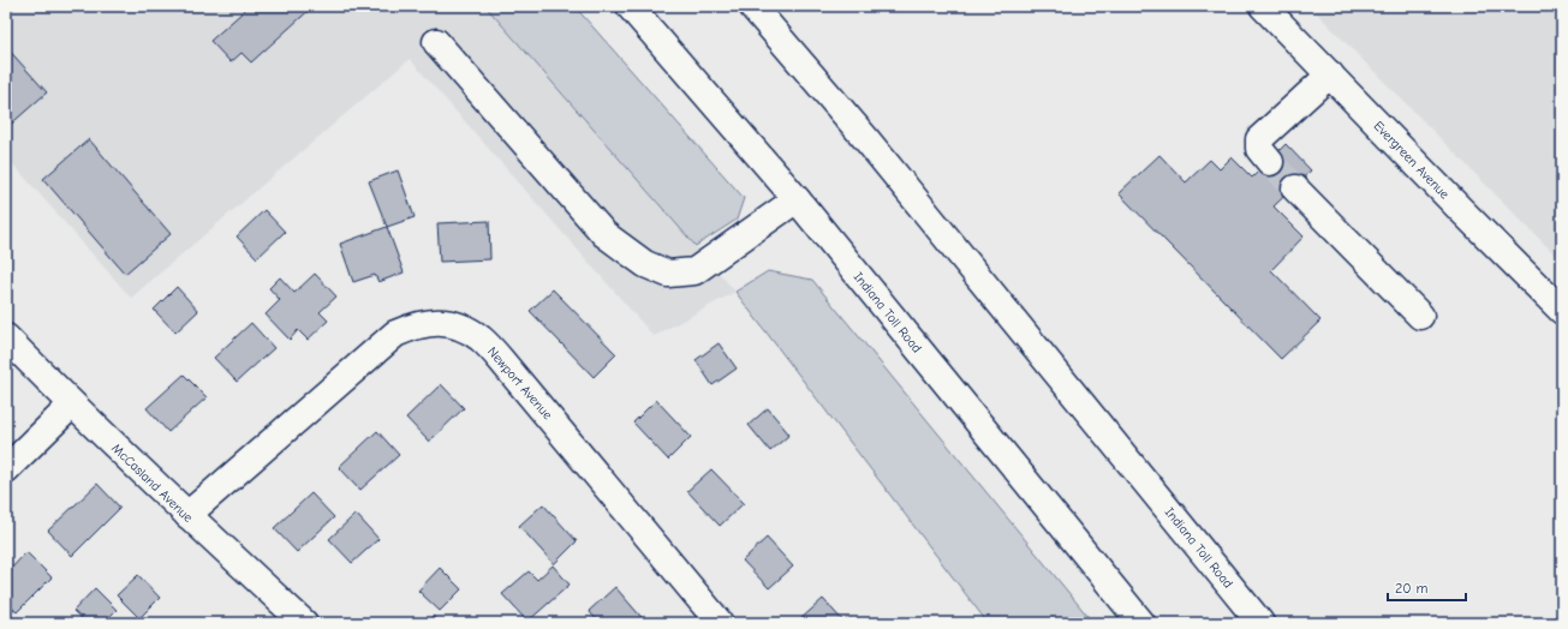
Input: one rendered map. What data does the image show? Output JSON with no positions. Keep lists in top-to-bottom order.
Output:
{
  "streets": {
    "main road": [
      "Evergreen Avenue",
      "Indiana Toll Road",
      "Newport Avenue",
      "McCasland Avenue"
    ]
  },
  "crossings": [
    ["Newport Avenue", "McCasland Avenue"]
  ],
  "scale_bar": "20 m"
}
